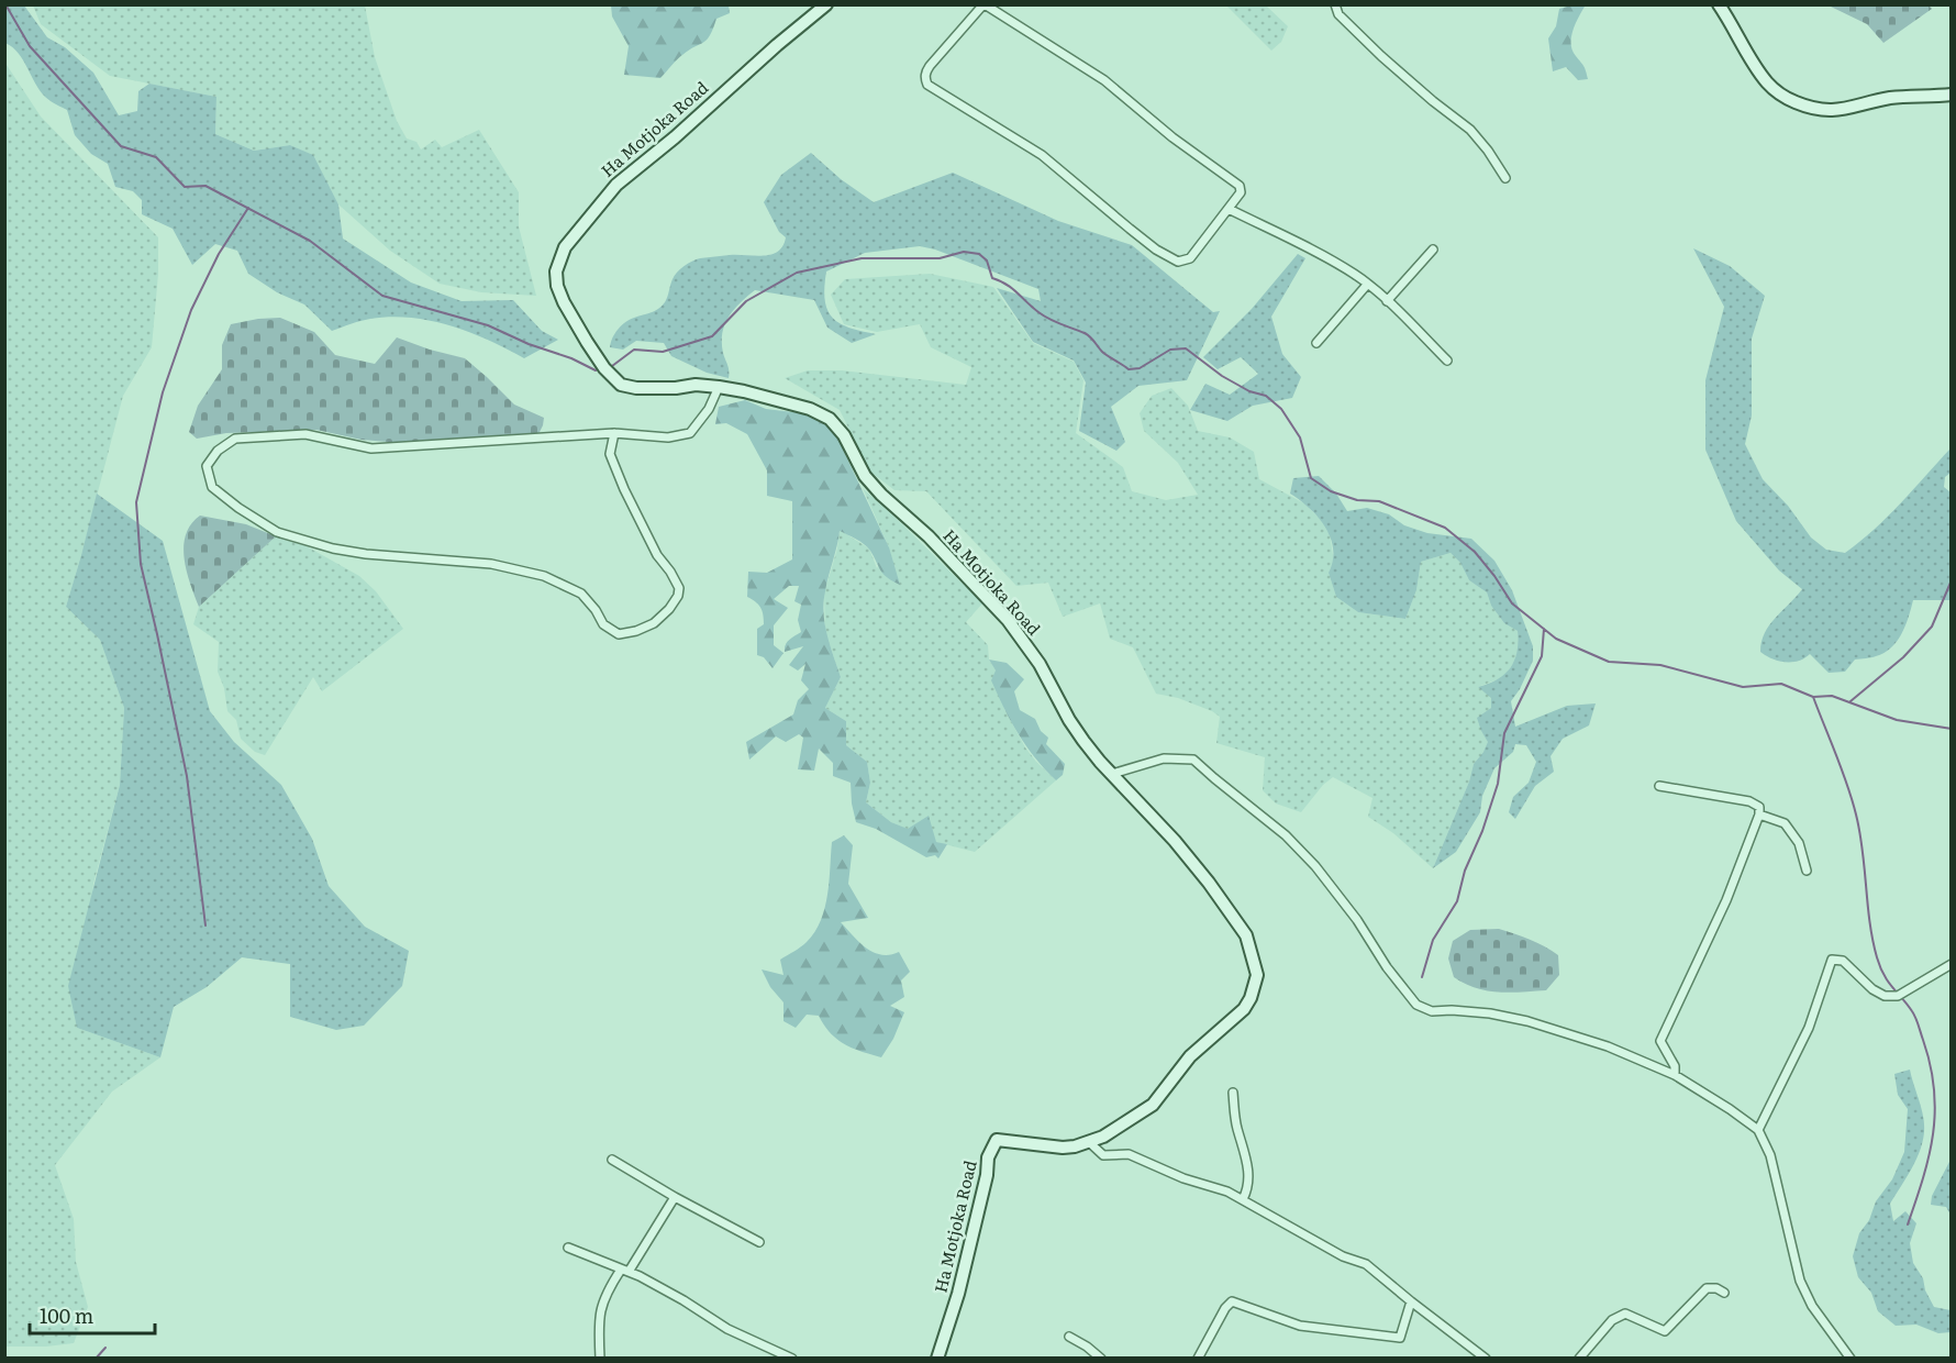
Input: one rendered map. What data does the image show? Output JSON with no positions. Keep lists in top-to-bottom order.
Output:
{
  "streets": {
    "street": ["Ha Motjoka Road"]
  },
  "scale_bar": "100 m"
}
